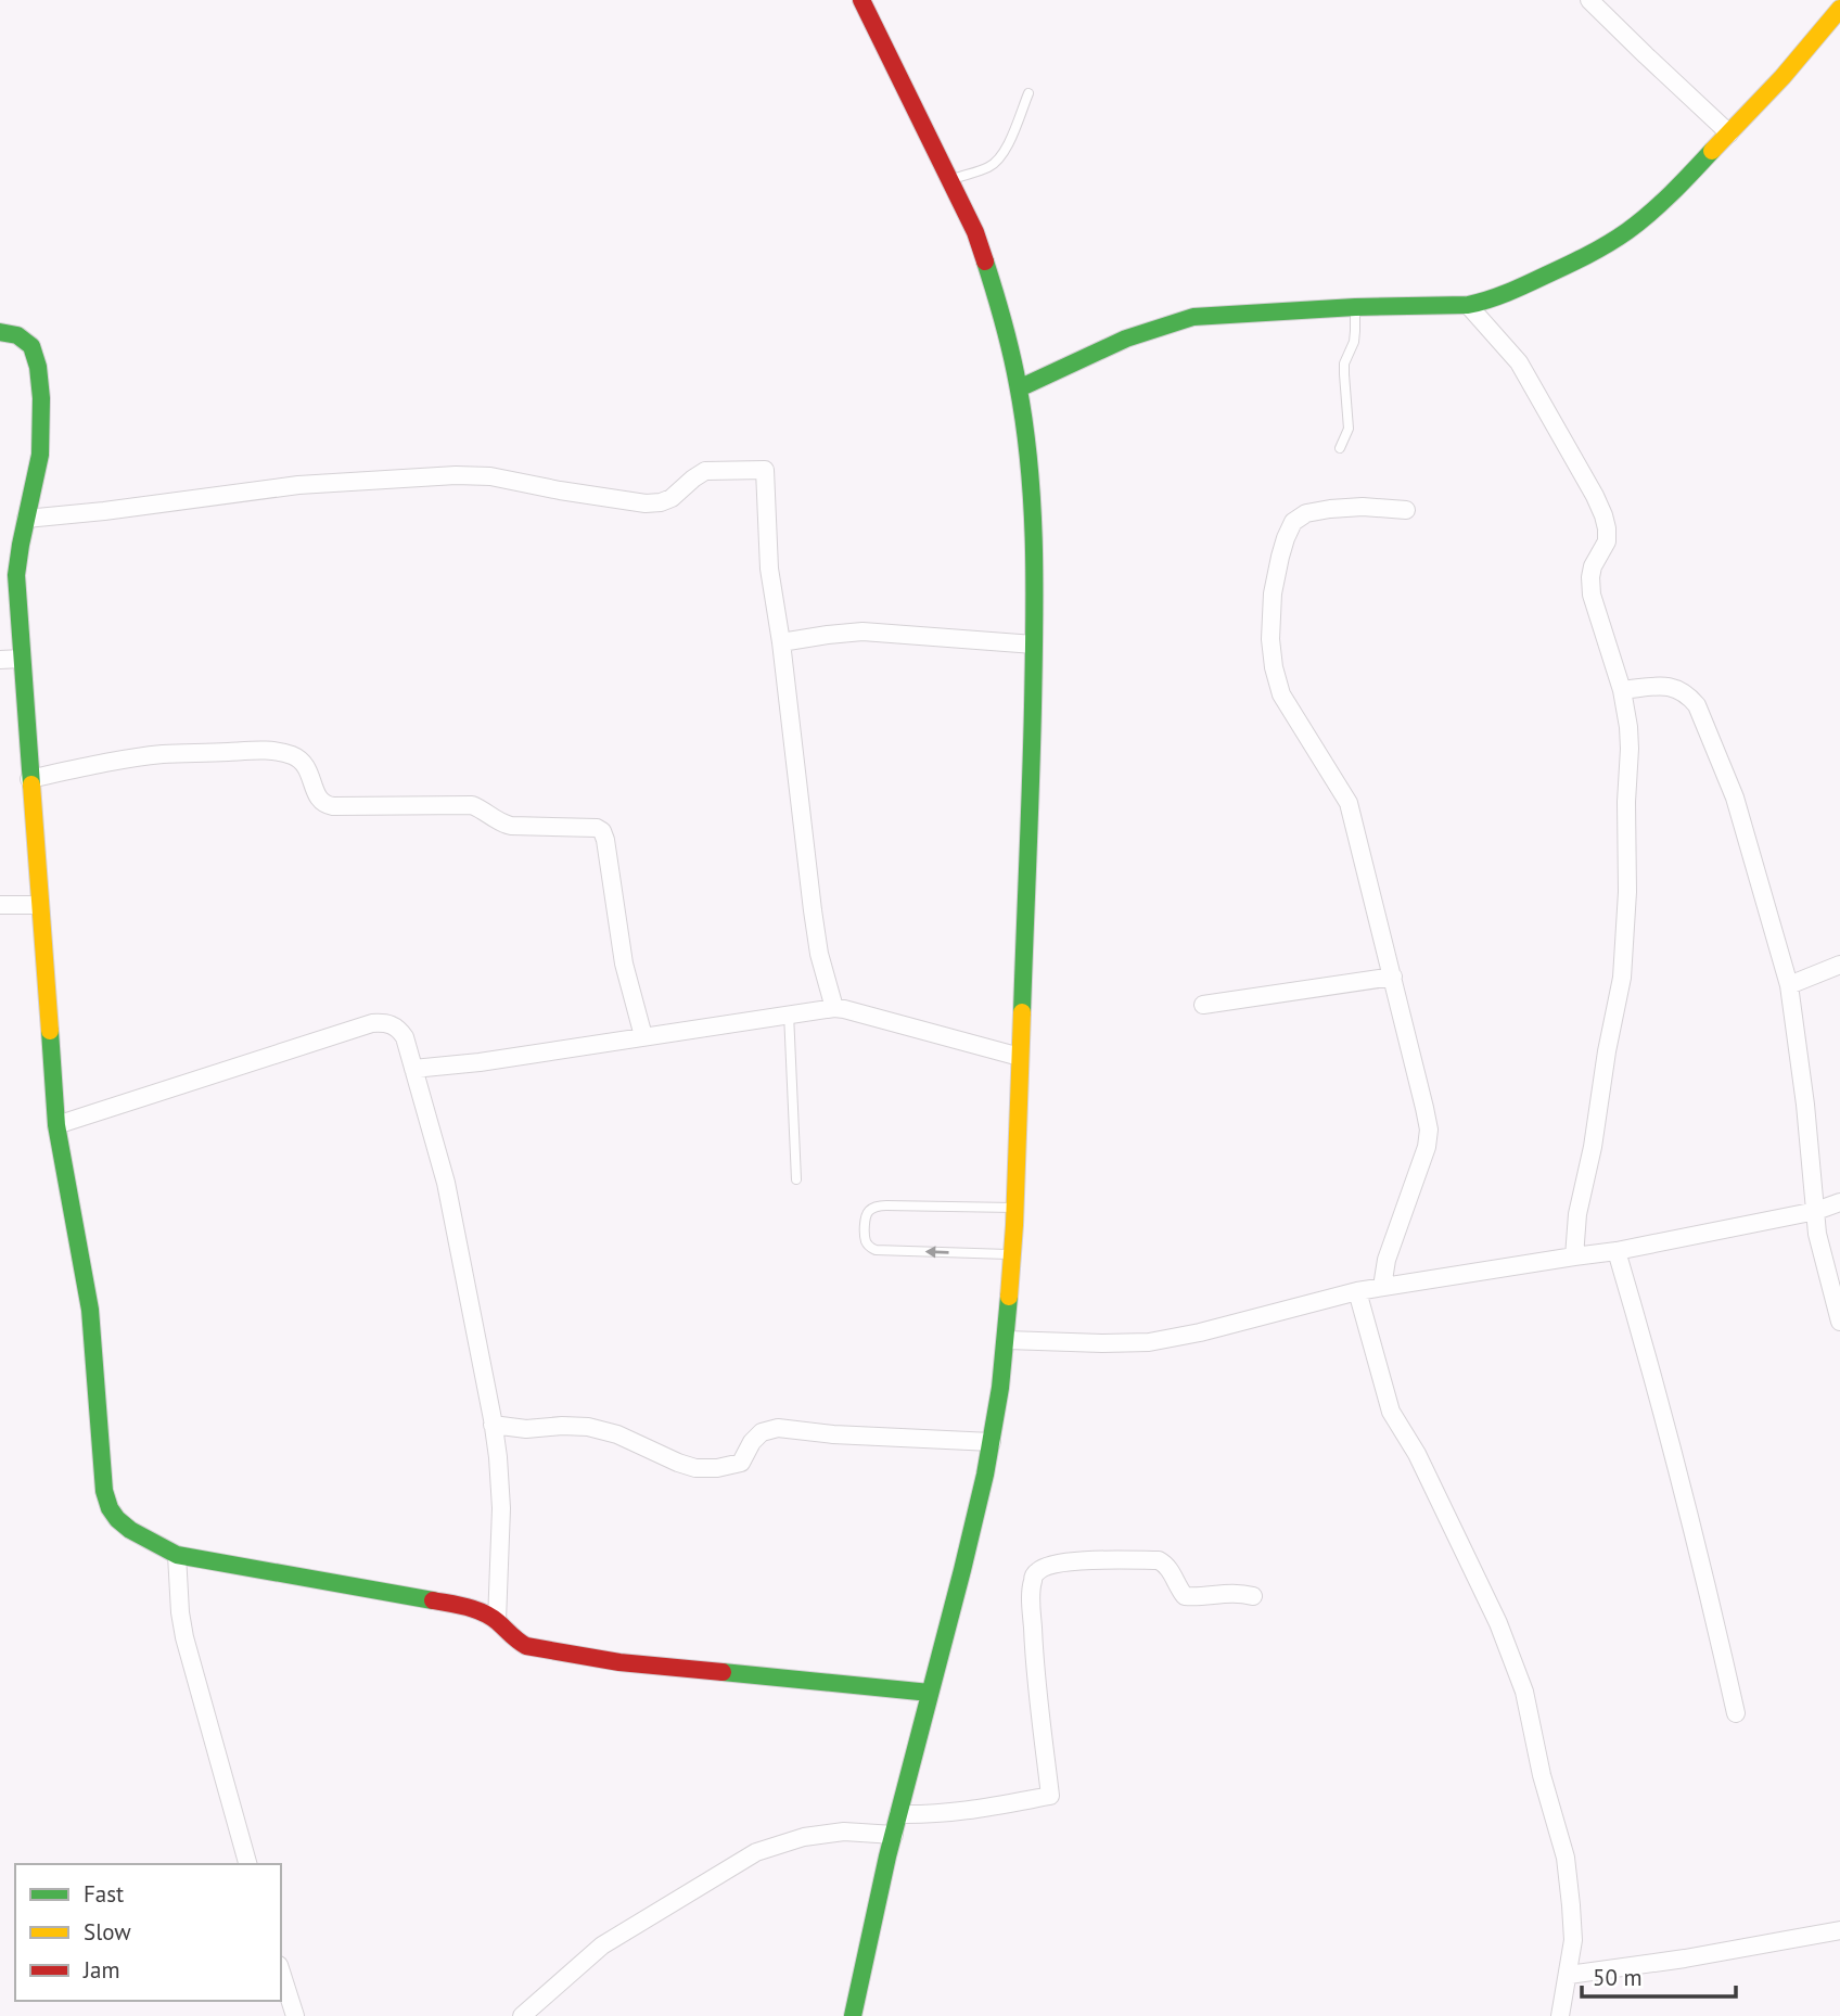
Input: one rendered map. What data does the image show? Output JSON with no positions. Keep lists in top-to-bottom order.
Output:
{
  "legend": ["Fast", "Slow", "Jam"],
  "scale_bar": "50 m"
}
